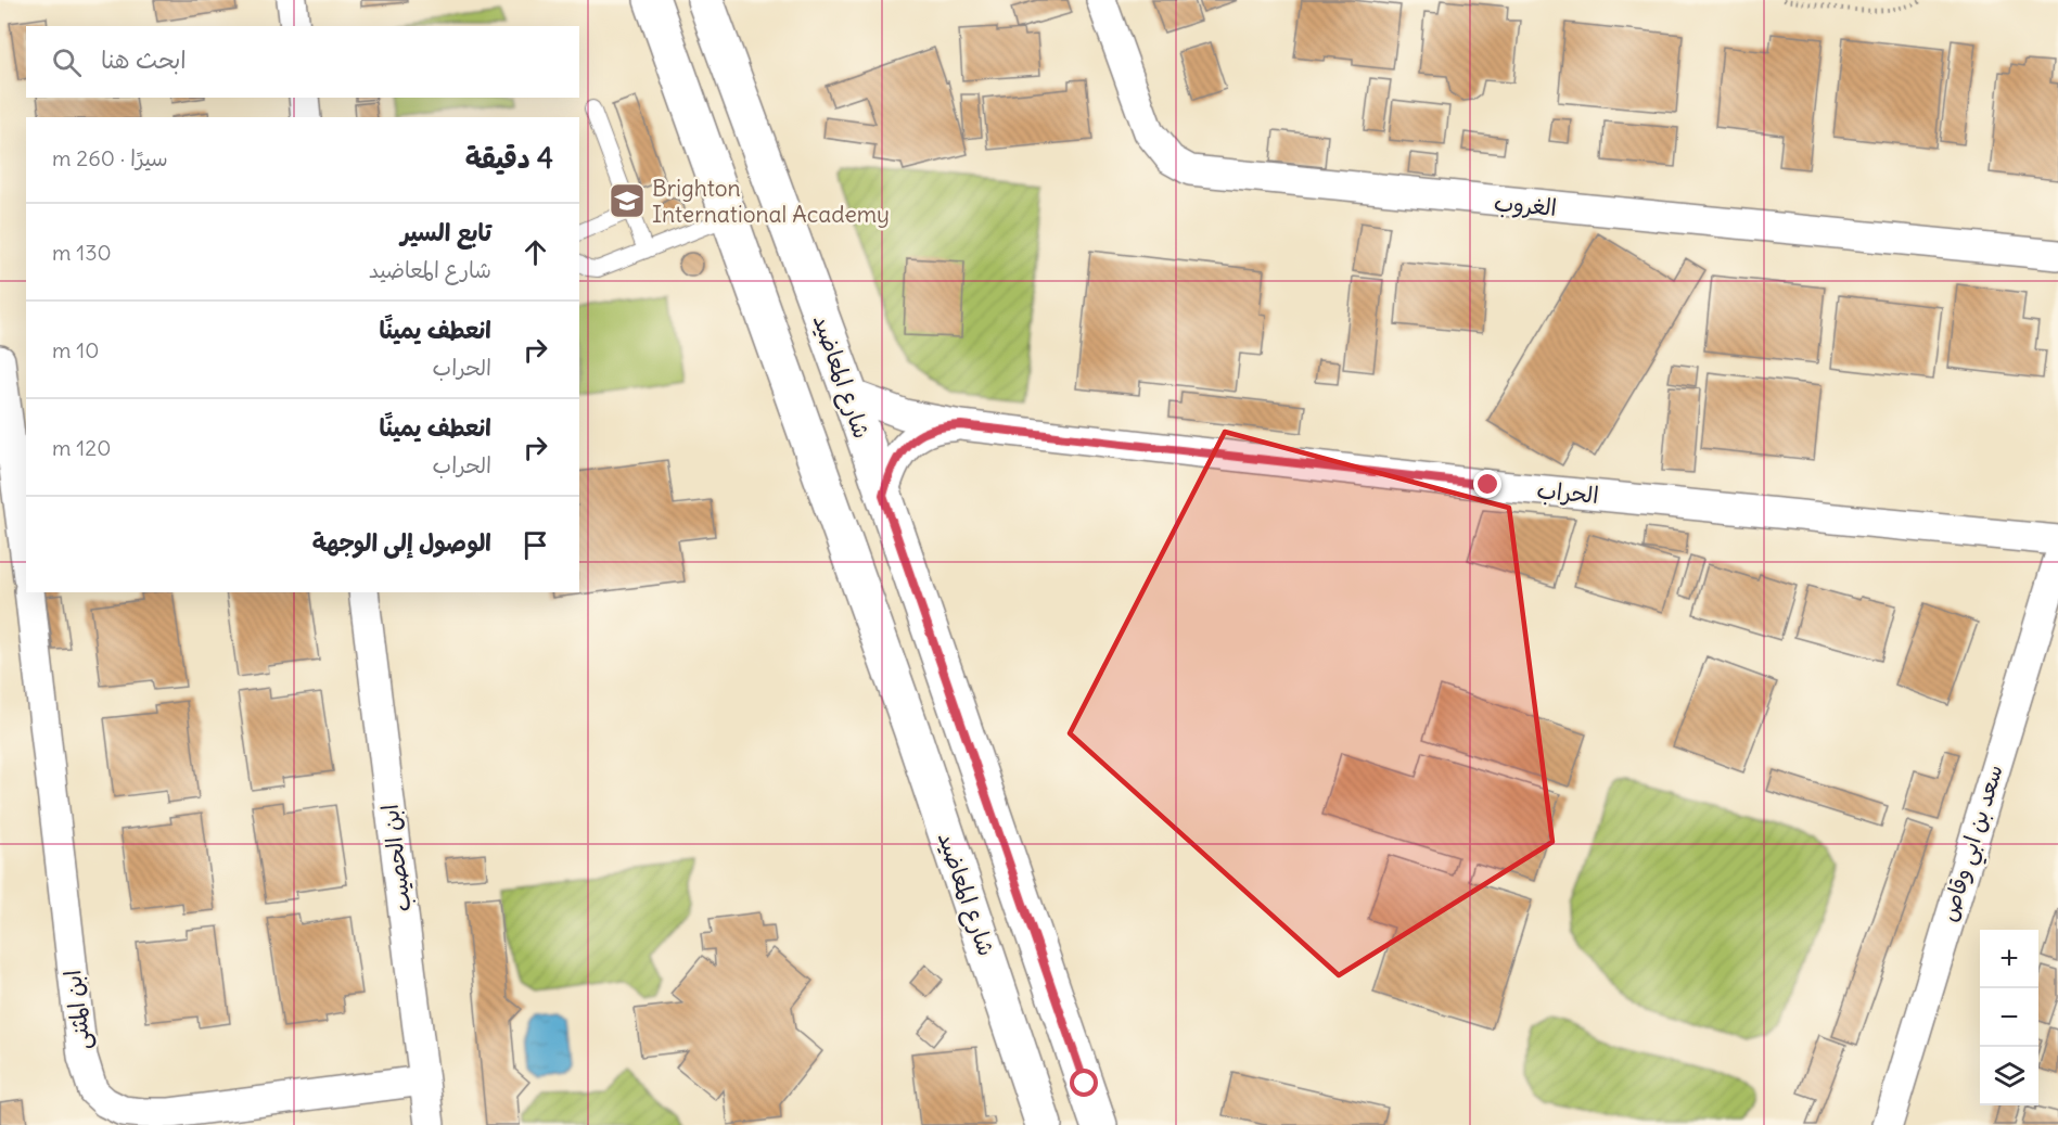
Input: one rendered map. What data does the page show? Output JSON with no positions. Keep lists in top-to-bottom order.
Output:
{
  "streets": {
    "street": [
      "الغروب",
      "شارع المعاضيد",
      "الحراب",
      "سعد بن ابي وقاص",
      "ابن الحصيب",
      "ابن المثنى"
    ]
  },
  "crossings": [
    ["شارع المعاضيد", "الحراب"],
    ["ابن الحصيب", "ابن المثنى"]
  ],
  "places": {
    "school or university": ["Brighton International Academy"]
  },
  "page": {
    "search": "ابحث هنا",
    "heading": ["4 دقيقة", "سيرًا · 260 m"],
    "list": [
      ["تابع السير", "شارع المعاضيد", "130 m"],
      ["انعطف يمينًا", "الحراب", "10 m"],
      ["انعطف يمينًا", "الحراب", "120 m"],
      "الوصول إلى الوجهة"
    ],
    "map_buttons": ["+", "−"]
  }
}
